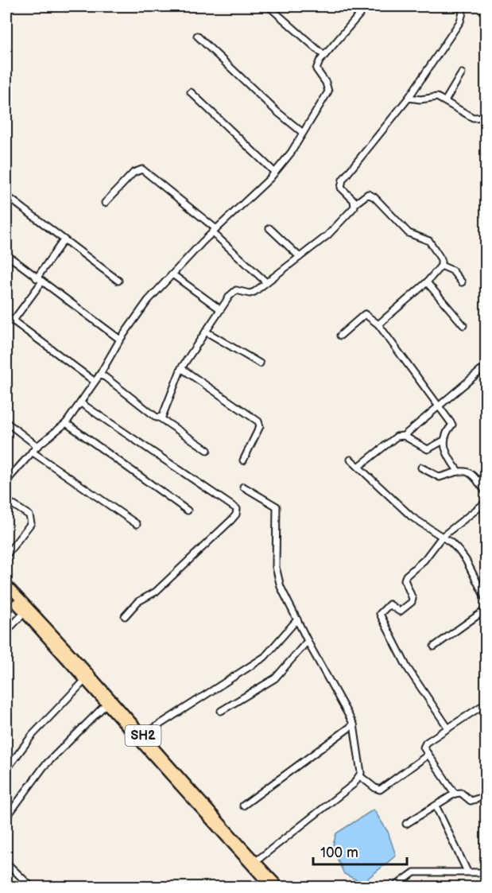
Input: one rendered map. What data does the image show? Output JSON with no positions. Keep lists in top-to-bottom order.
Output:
{
  "streets": {
    "main road": ["SH2"]
  },
  "scale_bar": "100 m"
}
